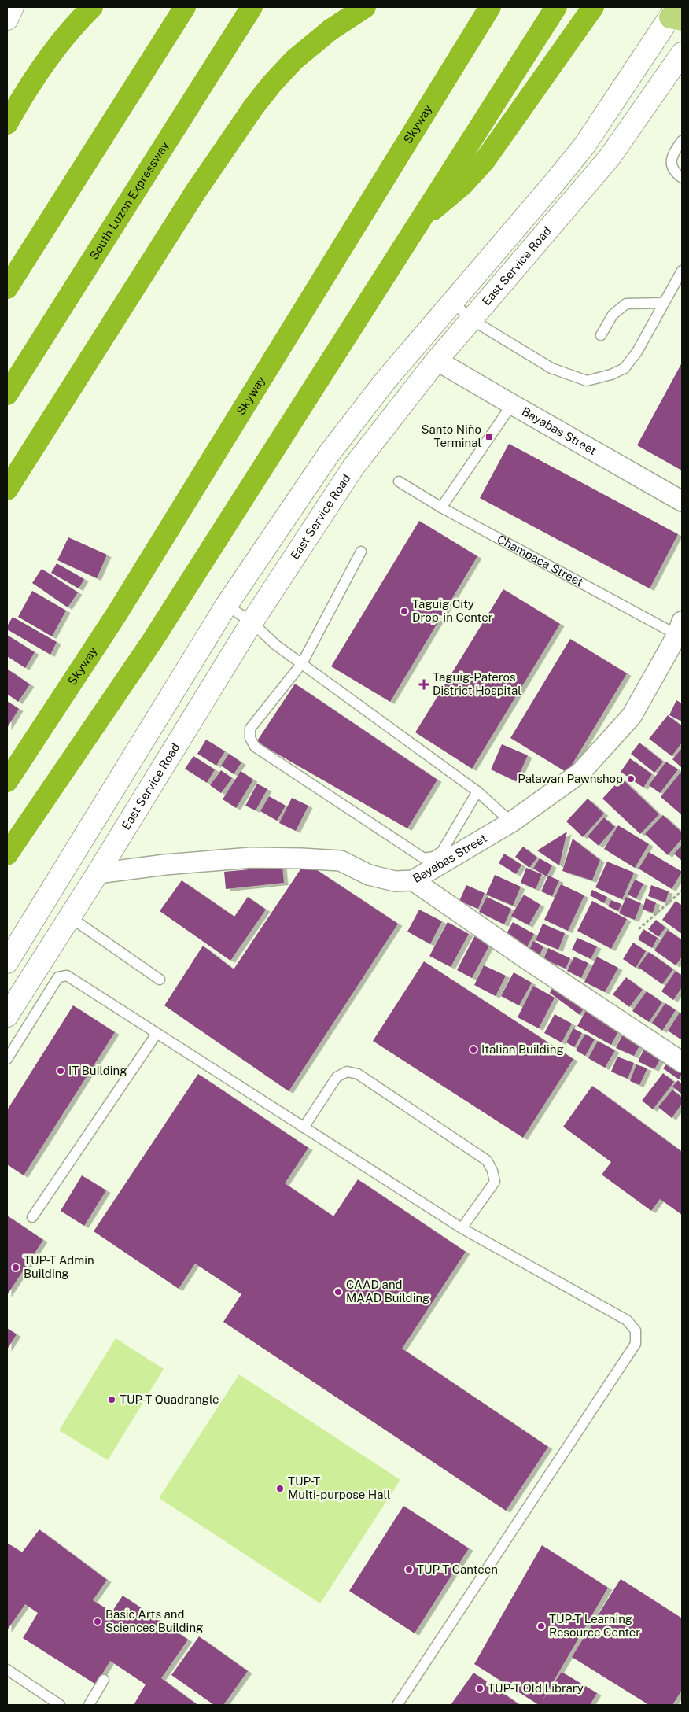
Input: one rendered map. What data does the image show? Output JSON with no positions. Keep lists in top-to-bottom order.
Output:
{
  "streets": {
    "highway": ["Skyway", "South Luzon Expressway"],
    "main road": ["East Service Road"],
    "street": ["Bayabas Street"],
    "lane": ["Champaca Street"]
  },
  "crossings": [
    ["East Service Road", "Bayabas Street"],
    ["Bayabas Street", "Champaca Street"]
  ],
  "places": {
    "transit": ["Santo Niño Terminal"],
    "other": [
      "Taguig City Drop-in Center",
      "Palawan Pawnshop",
      "Italian Building",
      "IT Building",
      "TUP-T Admin Building",
      "CAAD and MAAD Building",
      "TUP-T Quadrangle",
      "TUP-T Multi-purpose Hall",
      "TUP-T Canteen",
      "Basic Arts and Sciences Building",
      "TUP-T Learning Resource Center",
      "TUP-T Old Library"
    ],
    "health": ["Taguig-Pateros District Hospital"]
  }
}
